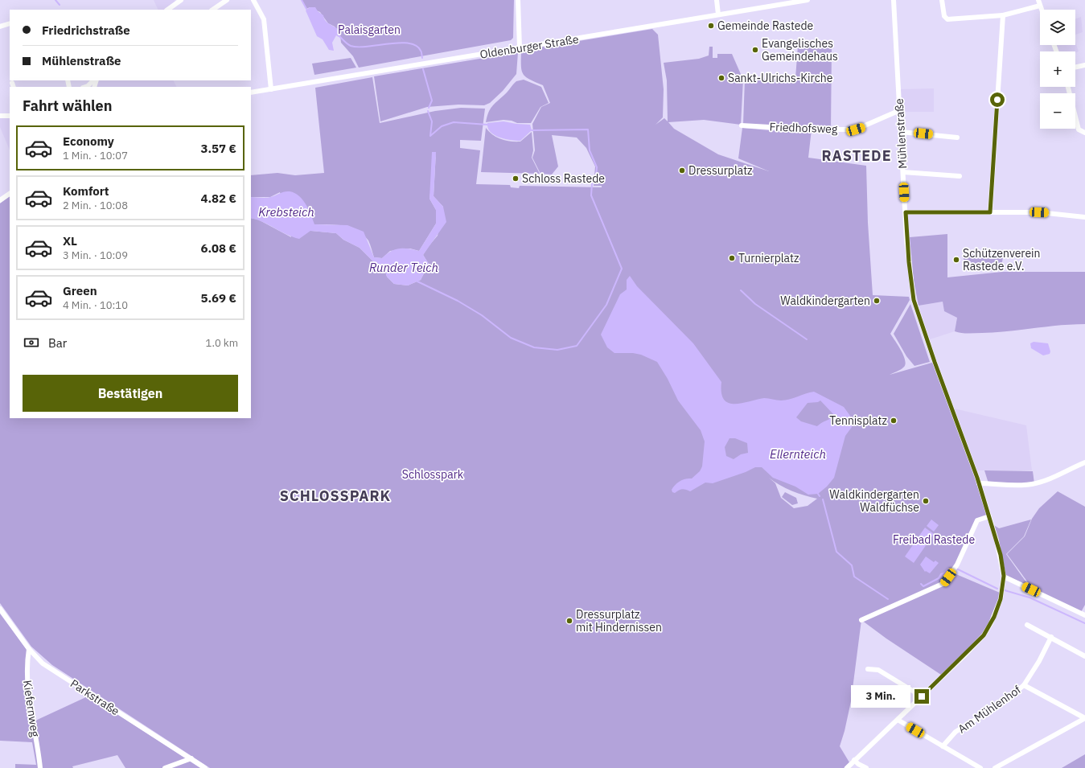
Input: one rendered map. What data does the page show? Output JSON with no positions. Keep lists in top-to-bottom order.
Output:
{
  "streets": {
    "street": [
      "Oldenburger Straße",
      "Friedhofsweg",
      "Mühlenstraße",
      "Parkstraße",
      "Kiefernweg",
      "Am Mühlenhof"
    ]
  },
  "crossings": [
    ["Friedhofsweg", "Mühlenstraße"],
    ["Parkstraße", "Kiefernweg"]
  ],
  "districts": ["RASTEDE", "SCHLOSSPARK"],
  "water": ["Krebsteich", "Runder Teich", "Ellernteich"],
  "parks": ["Palaisgarten", "Schlosspark", "Freibad Rastede"],
  "places": [
    "Gemeinde Rastede",
    "Evangelisches Gemeindehaus",
    "Sankt-Ulrichs-Kirche",
    "Dressurplatz",
    "Schloss Rastede",
    "Turnierplatz",
    "Schützenverein Rastede e.V.",
    "Waldkindergarten",
    "Tennisplatz",
    "Waldkindergarten Waldfüchse",
    "Dressurplatz mit Hindernissen"
  ],
  "page": {
    "map_buttons": ["+", "−"],
    "banner": ["Friedrichstraße", "Mühlenstraße"],
    "heading": "Fahrt wählen",
    "list": [
      {
        "name": "Economy",
        "note": "1 Min. · 10:07",
        "value": "3.57 €"
      },
      {
        "name": "Komfort",
        "note": "2 Min. · 10:08",
        "value": "4.82 €"
      },
      {
        "name": "XL",
        "note": "3 Min. · 10:09",
        "value": "6.08 €"
      },
      {
        "name": "Green",
        "note": "4 Min. · 10:10",
        "value": "5.69 €"
      }
    ],
    "pay": ["Bar", "1.0 km"],
    "buttons": "Bestätigen",
    "bubble": "3 Min."
  }
}
